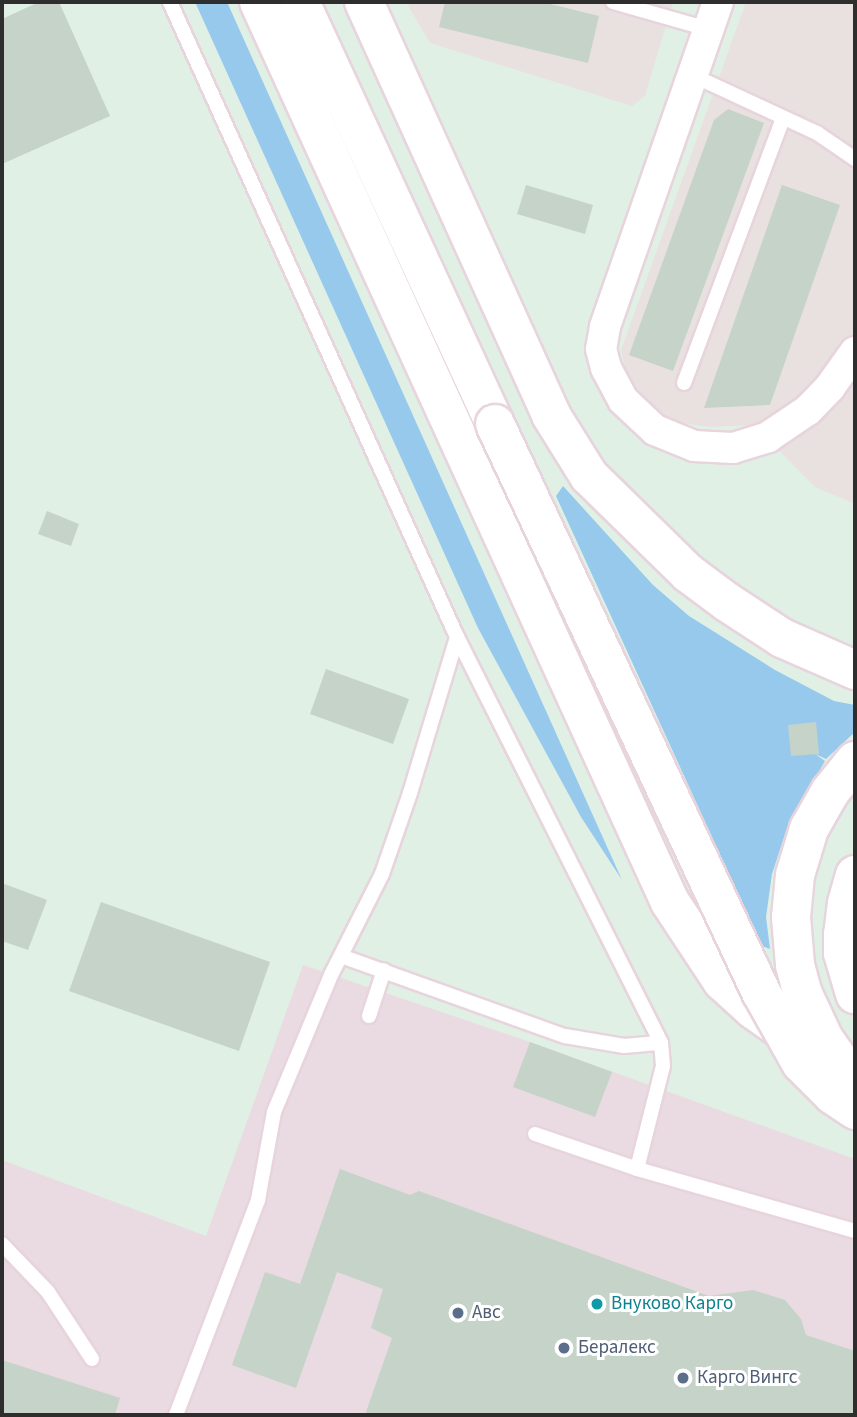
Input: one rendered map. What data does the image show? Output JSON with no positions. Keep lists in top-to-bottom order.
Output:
{
  "places": [
    "Внуково Карго",
    "Авс",
    "Бералекс",
    "Карго Вингс"
  ]
}
